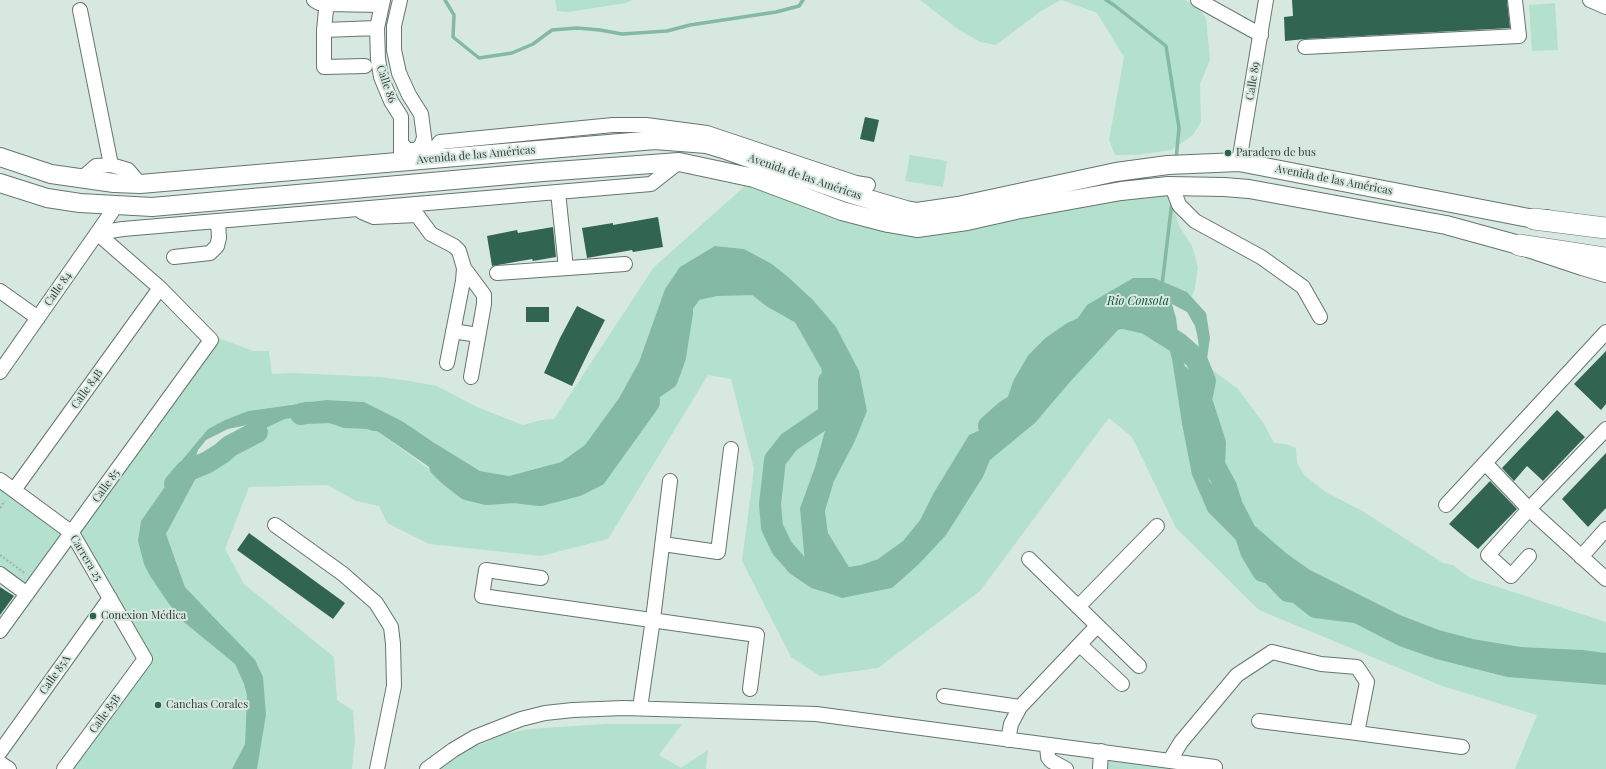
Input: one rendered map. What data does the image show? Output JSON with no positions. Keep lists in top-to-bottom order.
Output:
{
  "streets": {
    "highway": ["Avenida de las Américas"],
    "street": [
      "Calle 89",
      "Calle 86",
      "Calle 84",
      "Calle 84B",
      "Calle 85",
      "Carrera 25",
      "Calle 85A",
      "Calle 85B"
    ]
  },
  "crossings": [
    ["Calle 89", "Avenida de las Américas"],
    ["Calle 86", "Avenida de las Américas"],
    ["Avenida de las Américas", "Calle 84"],
    ["Calle 84B", "Calle 85"],
    ["Calle 84B", "Carrera 25"],
    ["Calle 85", "Carrera 25"],
    ["Carrera 25", "Calle 85A"],
    ["Carrera 25", "Calle 85B"]
  ],
  "water": ["Rio Consota"],
  "places": ["Paradero de bus", "Conexion Médica", "Canchas Corales"]
}
